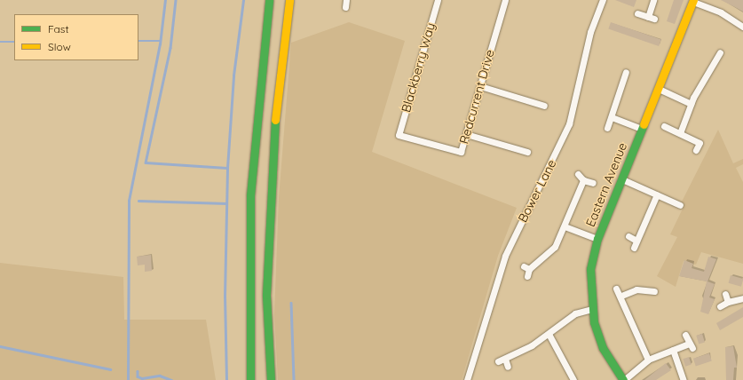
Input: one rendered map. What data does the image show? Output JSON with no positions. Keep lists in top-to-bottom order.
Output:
{
  "streets": {
    "main road": ["Eastern Avenue"],
    "street": ["Blackberry Way", "Redcurrent Drive", "Bower Lane"]
  },
  "crossings": [
    ["Blackberry Way", "Redcurrent Drive"]
  ],
  "legend": ["Fast", "Slow"]
}
